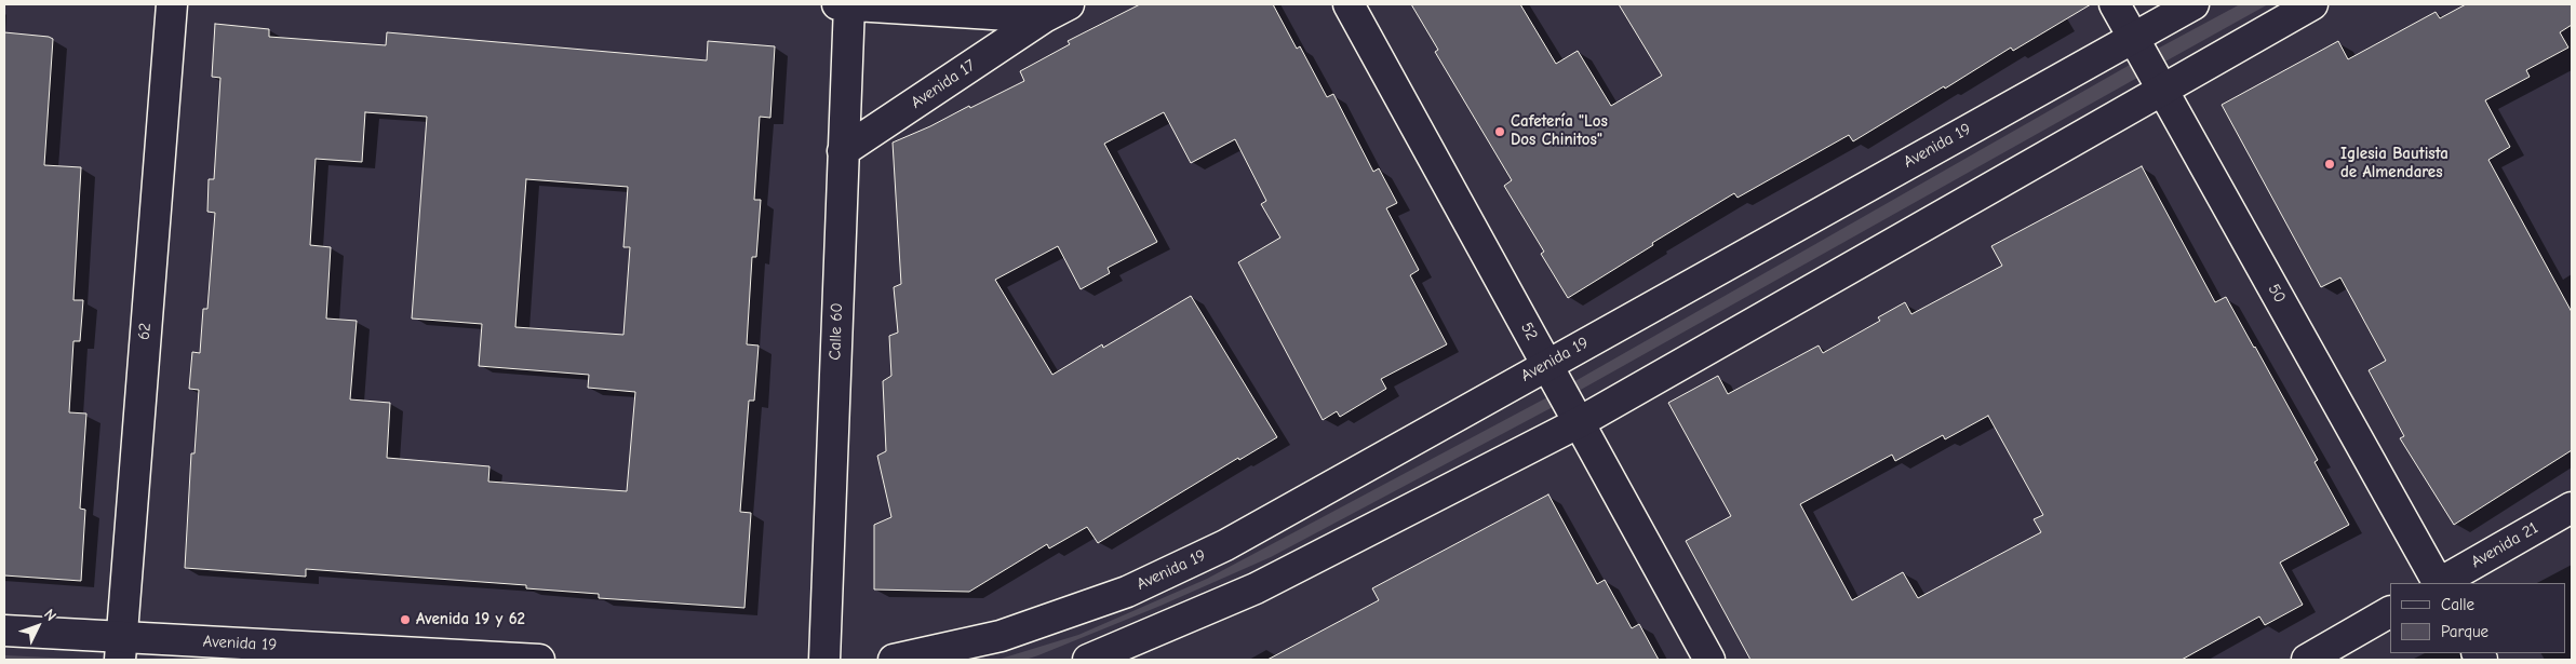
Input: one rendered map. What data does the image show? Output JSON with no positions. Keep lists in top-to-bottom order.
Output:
{
  "streets": {
    "street": [
      "Avenida 17",
      "Avenida 19",
      "50",
      "62",
      "Calle 60",
      "52",
      "Avenida 21"
    ]
  },
  "crossings": [
    ["Avenida 17", "Calle 60"],
    ["Avenida 19", "50"],
    ["Avenida 19", "62"],
    ["Avenida 19", "52"]
  ],
  "places": ["Cafetería \"Los Dos Chinitos\"", "Iglesia Bautista de Almendares", "Avenida 19 y 62"],
  "legend": ["Calle", "Parque"],
  "north": "top right"
}
